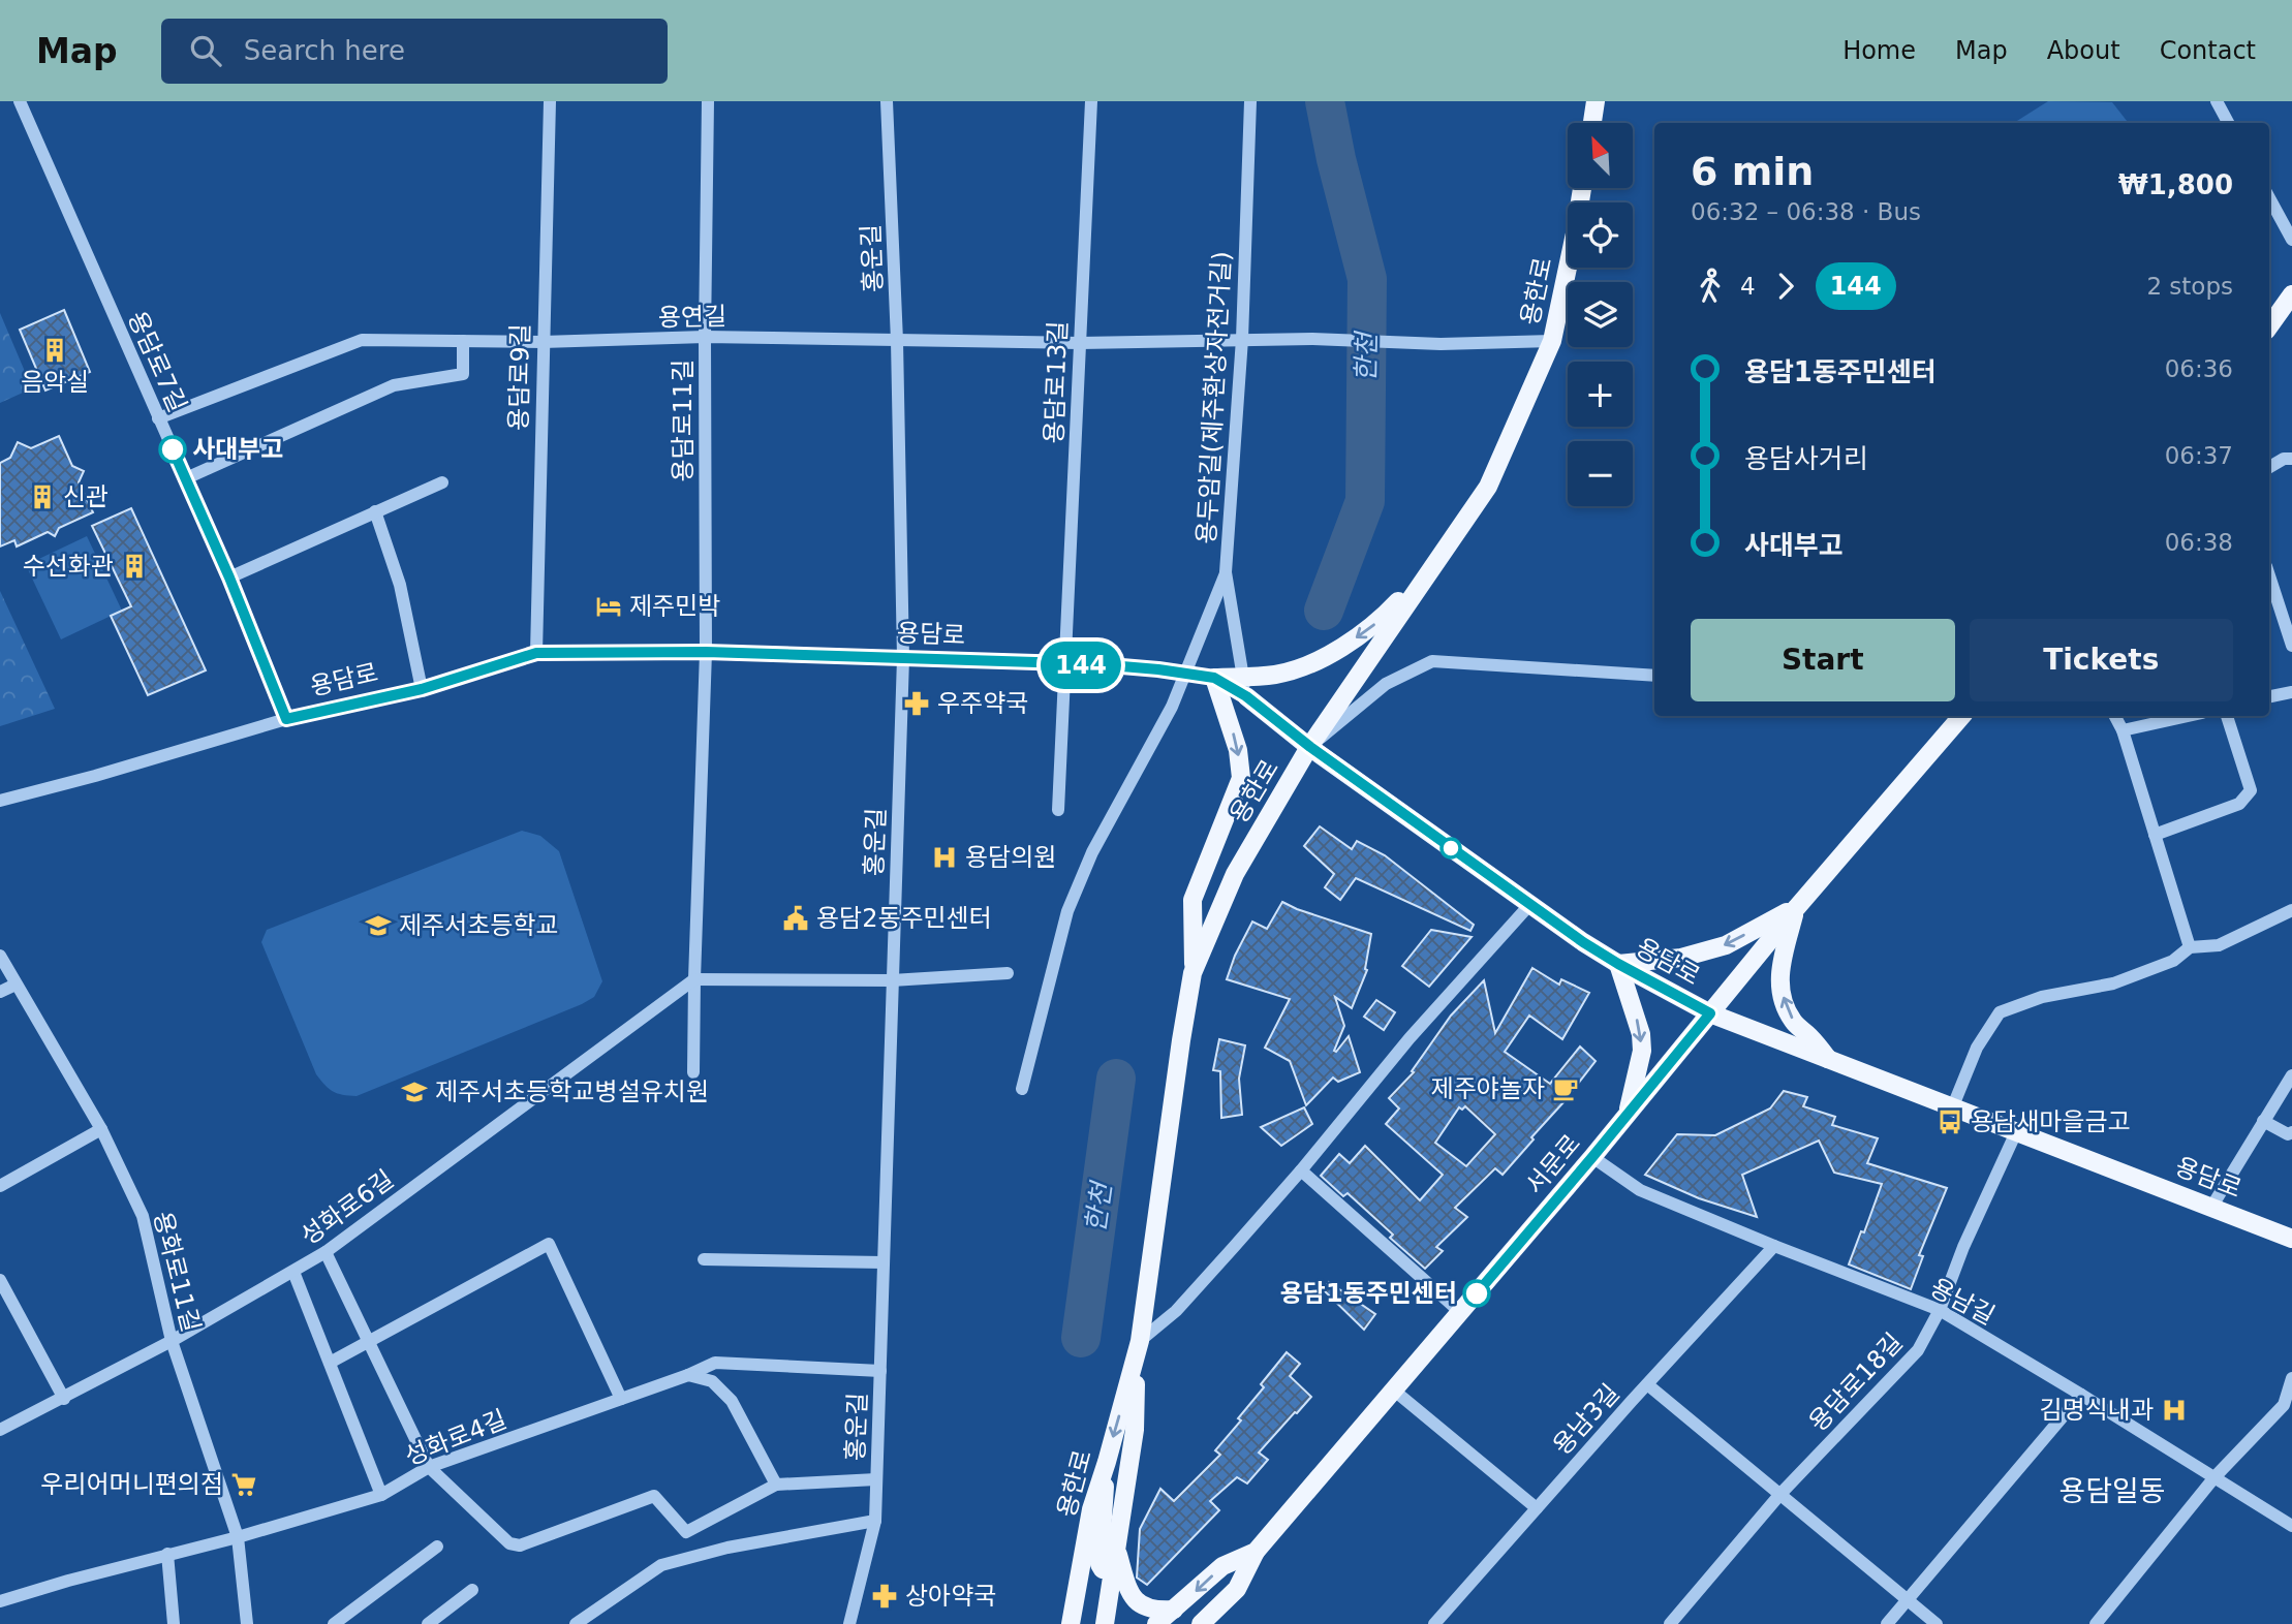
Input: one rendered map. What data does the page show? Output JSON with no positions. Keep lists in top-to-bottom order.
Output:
{
  "streets": {
    "main road": ["용한로", "용담로", "서문로"],
    "street": [
      "홍운길",
      "용연길",
      "용담로7길",
      "용담로9길",
      "용담로13길",
      "용두암길(제주환상자전거길)",
      "용담로11길",
      "성화로6길",
      "용화로11길",
      "용남길",
      "용담로18길",
      "용남3길",
      "성화로4길"
    ]
  },
  "crossings": [
    ["홍운길", "용연길"],
    ["홍운길", "용담로"],
    ["홍운길", "성화로4길"],
    ["용한로", "용연길"],
    ["용한로", "용담로"],
    ["용연길", "용담로7길"],
    ["용연길", "용담로9길"],
    ["용연길", "용담로13길"],
    ["용연길", "용두암길(제주환상자전거길)"],
    ["용연길", "용담로11길"],
    ["용담로7길", "용담로"],
    ["용담로9길", "용담로"],
    ["용담로13길", "용담로"],
    ["용두암길(제주환상자전거길)", "용담로"],
    ["용담로11길", "용담로"],
    ["용담로", "서문로"],
    ["용담로", "용담로18길"],
    ["서문로", "용남길"],
    ["성화로6길", "용화로11길"],
    ["용화로11길", "성화로4길"],
    ["용남길", "용담로18길"],
    ["용남길", "용남3길"]
  ],
  "districts": ["용담일동"],
  "water": ["한천"],
  "places": {
    "building": ["음악실", "신관", "수선화관"],
    "other": ["사대부고", "용담1동주민센터"],
    "hotel": ["제주민박"],
    "pharmacy": ["우주약국", "상아약국"],
    "hospital": ["용담의원", "김명식내과"],
    "public building": ["용담2동주민센터"],
    "school or university": ["제주서초등학교", "제주서초등학교병설유치원"],
    "cafe": ["제주야놀자"],
    "bus stop": ["용담새마을금고"],
    "supermarket": ["우리어머니편의점"]
  },
  "lines": ["bus line 144"],
  "north": "top left",
  "page": {
    "header": "Map",
    "search": "Search here",
    "nav": [
      "Home",
      "Map",
      "About",
      "Contact"
    ],
    "on_map": "144",
    "map_buttons": ["+", "−"],
    "heading": ["6 min", "06:32 – 06:38 · Bus", "₩1,800"],
    "legs": ["4", "144", "2 stops"],
    "list": [
      {
        "name": "용담1동주민센터",
        "value": "06:36"
      },
      {
        "name": "용담사거리",
        "value": "06:37"
      },
      {
        "name": "사대부고",
        "value": "06:38"
      }
    ],
    "buttons": ["Start", "Tickets"]
  }
}
